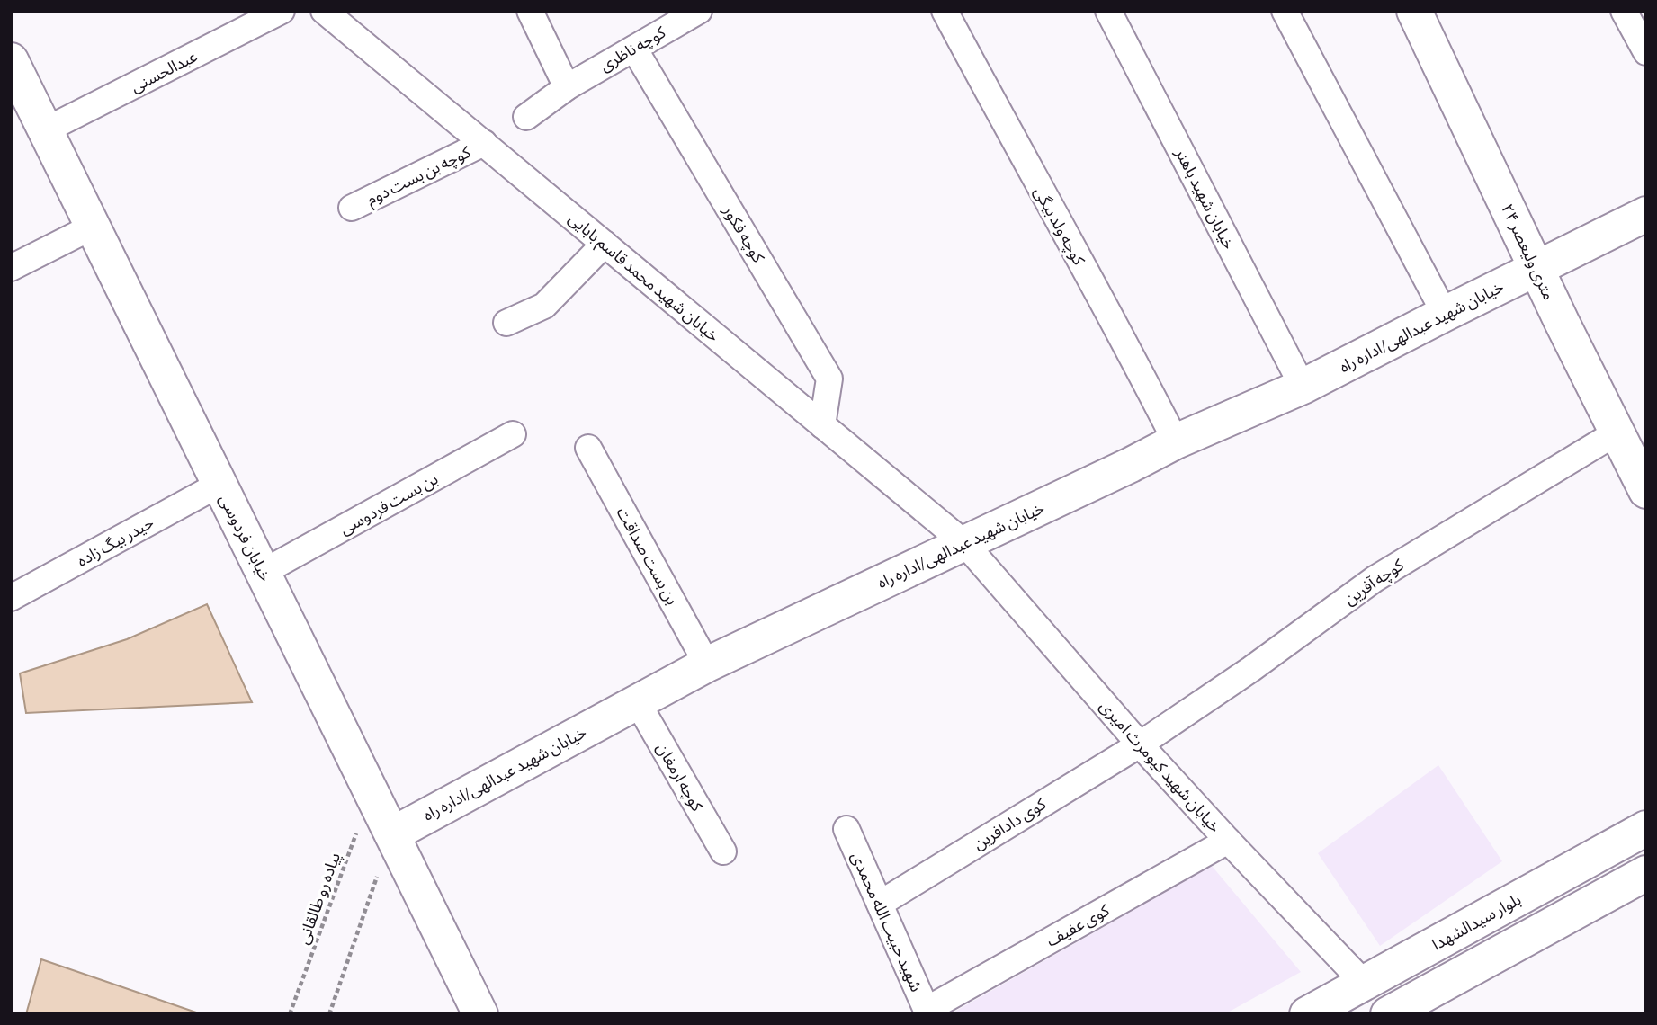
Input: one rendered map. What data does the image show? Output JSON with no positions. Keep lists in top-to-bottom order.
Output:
{
  "streets": {
    "street": [
      "کوچه ناظری",
      "عبدالحسنی",
      "کوچه بن بست دوم",
      "خیابان شهید باهنر",
      "کوچه ولد بیگی",
      "کوچه فکور",
      "۲۴ متری ولیعصر",
      "خیابان شهید محمد قاسم بابایی",
      "خیابان شهید عبدالهی/اداره راه",
      "بن بست فردوسی",
      "خیابان فردوسی",
      "حیدر بیگ زاده",
      "بن بست صداقت",
      "کوچه آفرین",
      "خیابان شهید کیومرث امیری",
      "کوچه ارمغان",
      "کوی دادافرین",
      "شهید حبیب‌ الله محمدی",
      "بلوار سیدالشهدا",
      "کوی عفیف"
    ],
    "path": ["پیاده رو طالقانی"]
  },
  "crossings": [
    ["کوچه ناظری", "کوچه فکور"],
    ["عبدالحسنی", "خیابان فردوسی"],
    ["کوچه بن بست دوم", "خیابان شهید محمد قاسم بابایی"],
    ["خیابان شهید باهنر", "خیابان شهید عبدالهی/اداره راه"],
    ["کوچه ولد بیگی", "خیابان شهید عبدالهی/اداره راه"],
    ["کوچه فکور", "خیابان شهید محمد قاسم بابایی"],
    ["۲۴ متری ولیعصر", "خیابان شهید عبدالهی/اداره راه"],
    ["۲۴ متری ولیعصر", "کوچه آفرین"],
    ["خیابان شهید محمد قاسم بابایی", "خیابان شهید عبدالهی/اداره راه"],
    ["خیابان شهید محمد قاسم بابایی", "خیابان شهید کیومرث امیری"],
    ["خیابان شهید عبدالهی/اداره راه", "خیابان فردوسی"],
    ["خیابان شهید عبدالهی/اداره راه", "بن بست صداقت"],
    ["خیابان شهید عبدالهی/اداره راه", "خیابان شهید کیومرث امیری"],
    ["خیابان شهید عبدالهی/اداره راه", "کوچه ارمغان"],
    ["بن بست فردوسی", "خیابان فردوسی"],
    ["خیابان فردوسی", "حیدر بیگ زاده"],
    ["خیابان فردوسی", "پیاده رو طالقانی"],
    ["کوچه آفرین", "خیابان شهید کیومرث امیری"],
    ["کوچه آفرین", "کوی دادافرین"],
    ["خیابان شهید کیومرث امیری", "کوی دادافرین"],
    ["خیابان شهید کیومرث امیری", "بلوار سیدالشهدا"],
    ["خیابان شهید کیومرث امیری", "کوی عفیف"],
    ["کوی دادافرین", "شهید حبیب‌ الله محمدی"],
    ["شهید حبیب‌ الله محمدی", "کوی عفیف"]
  ]
}
